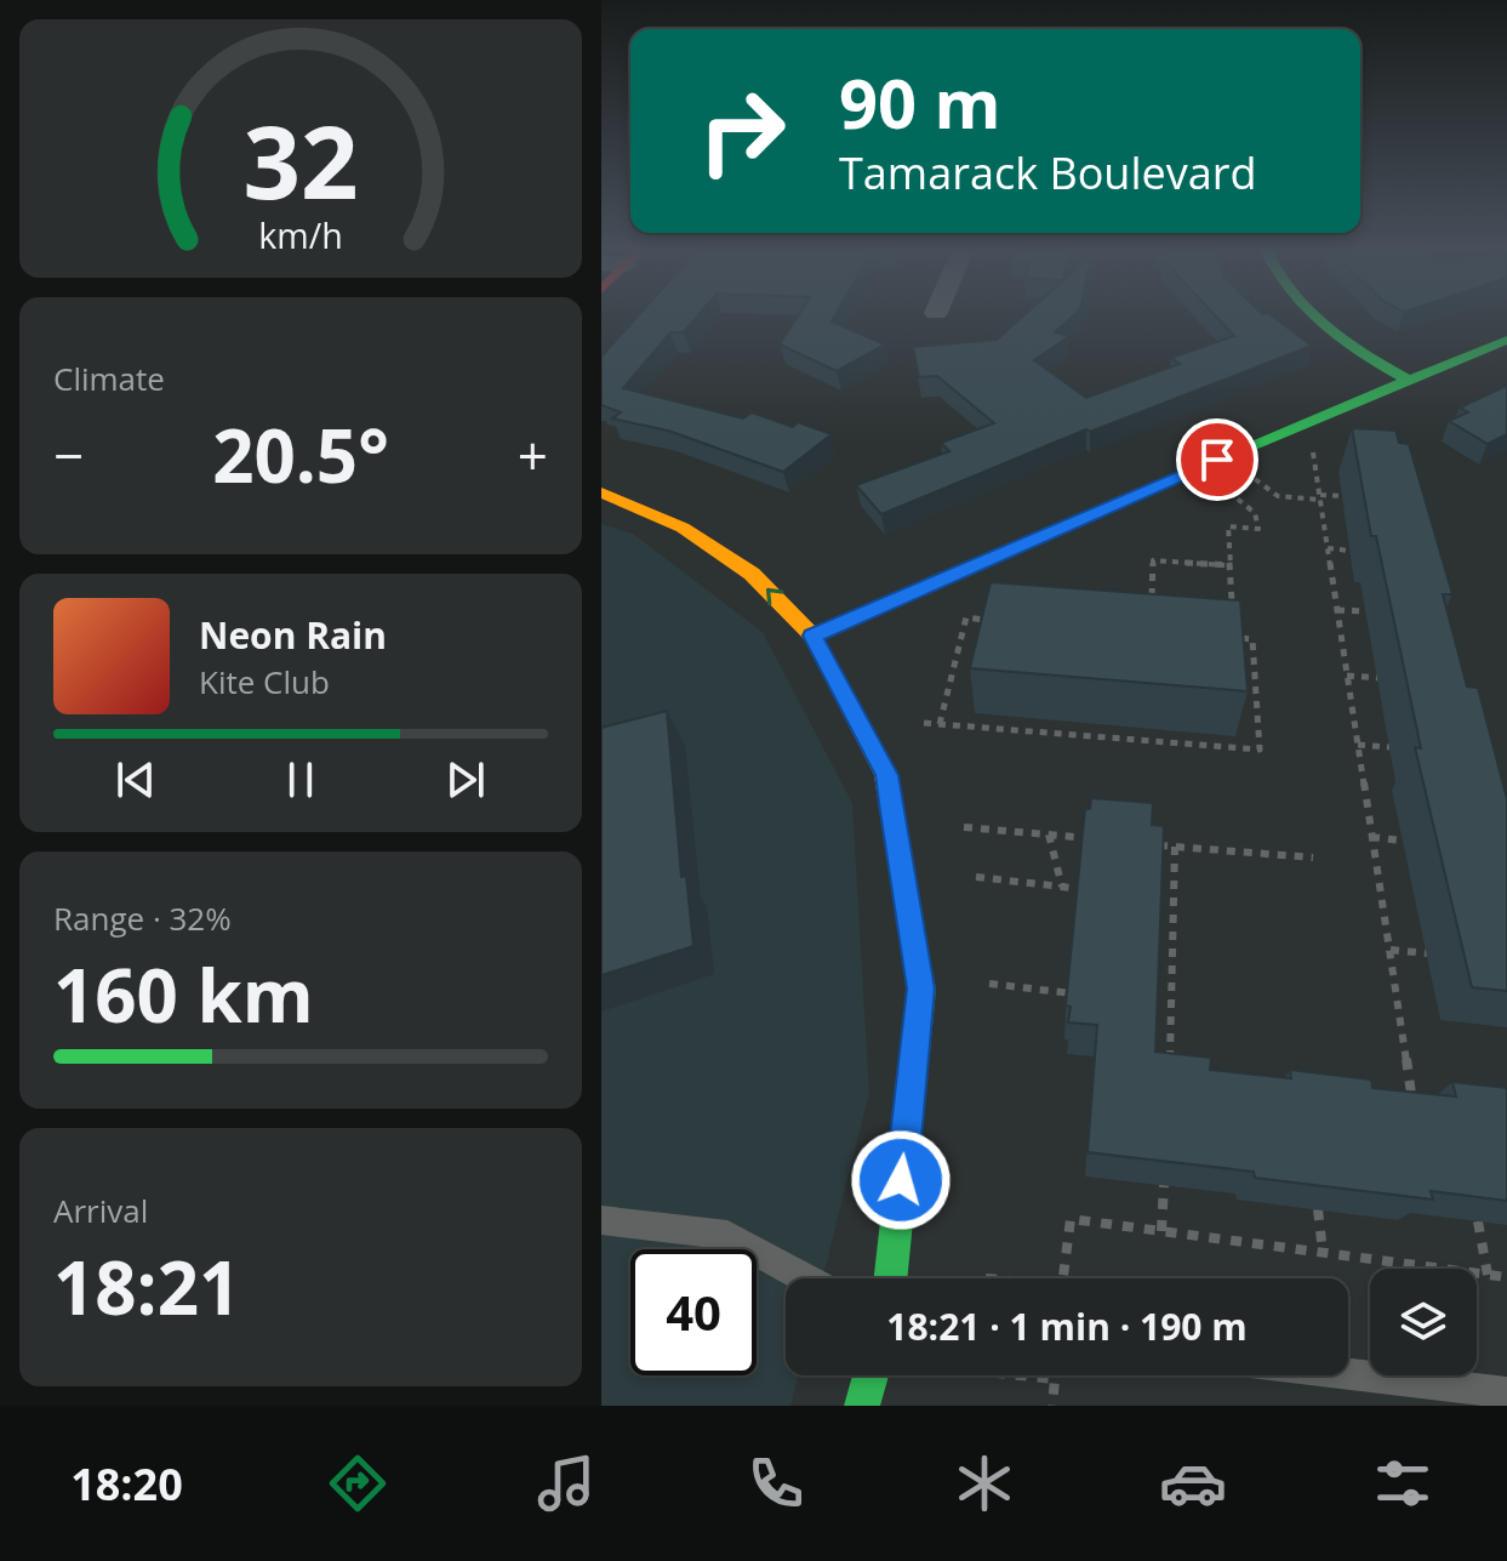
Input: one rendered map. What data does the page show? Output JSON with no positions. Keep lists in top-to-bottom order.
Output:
{
  "page": {
    "turn": ["90 m", "Tamarack Boulevard"],
    "tile": [
      "Climate",
      ["Range · 32%", "160 km"],
      ["Arrival", "18:21"]
    ],
    "heat": ["−", "20.5°", "+"],
    "song": ["Neon Rain", "Kite Club"],
    "limit": "40",
    "trip": "18:21 · 1 min · 190 m",
    "tabs": "18:20",
    "gauge": ["32", "km/h"]
  }
}
